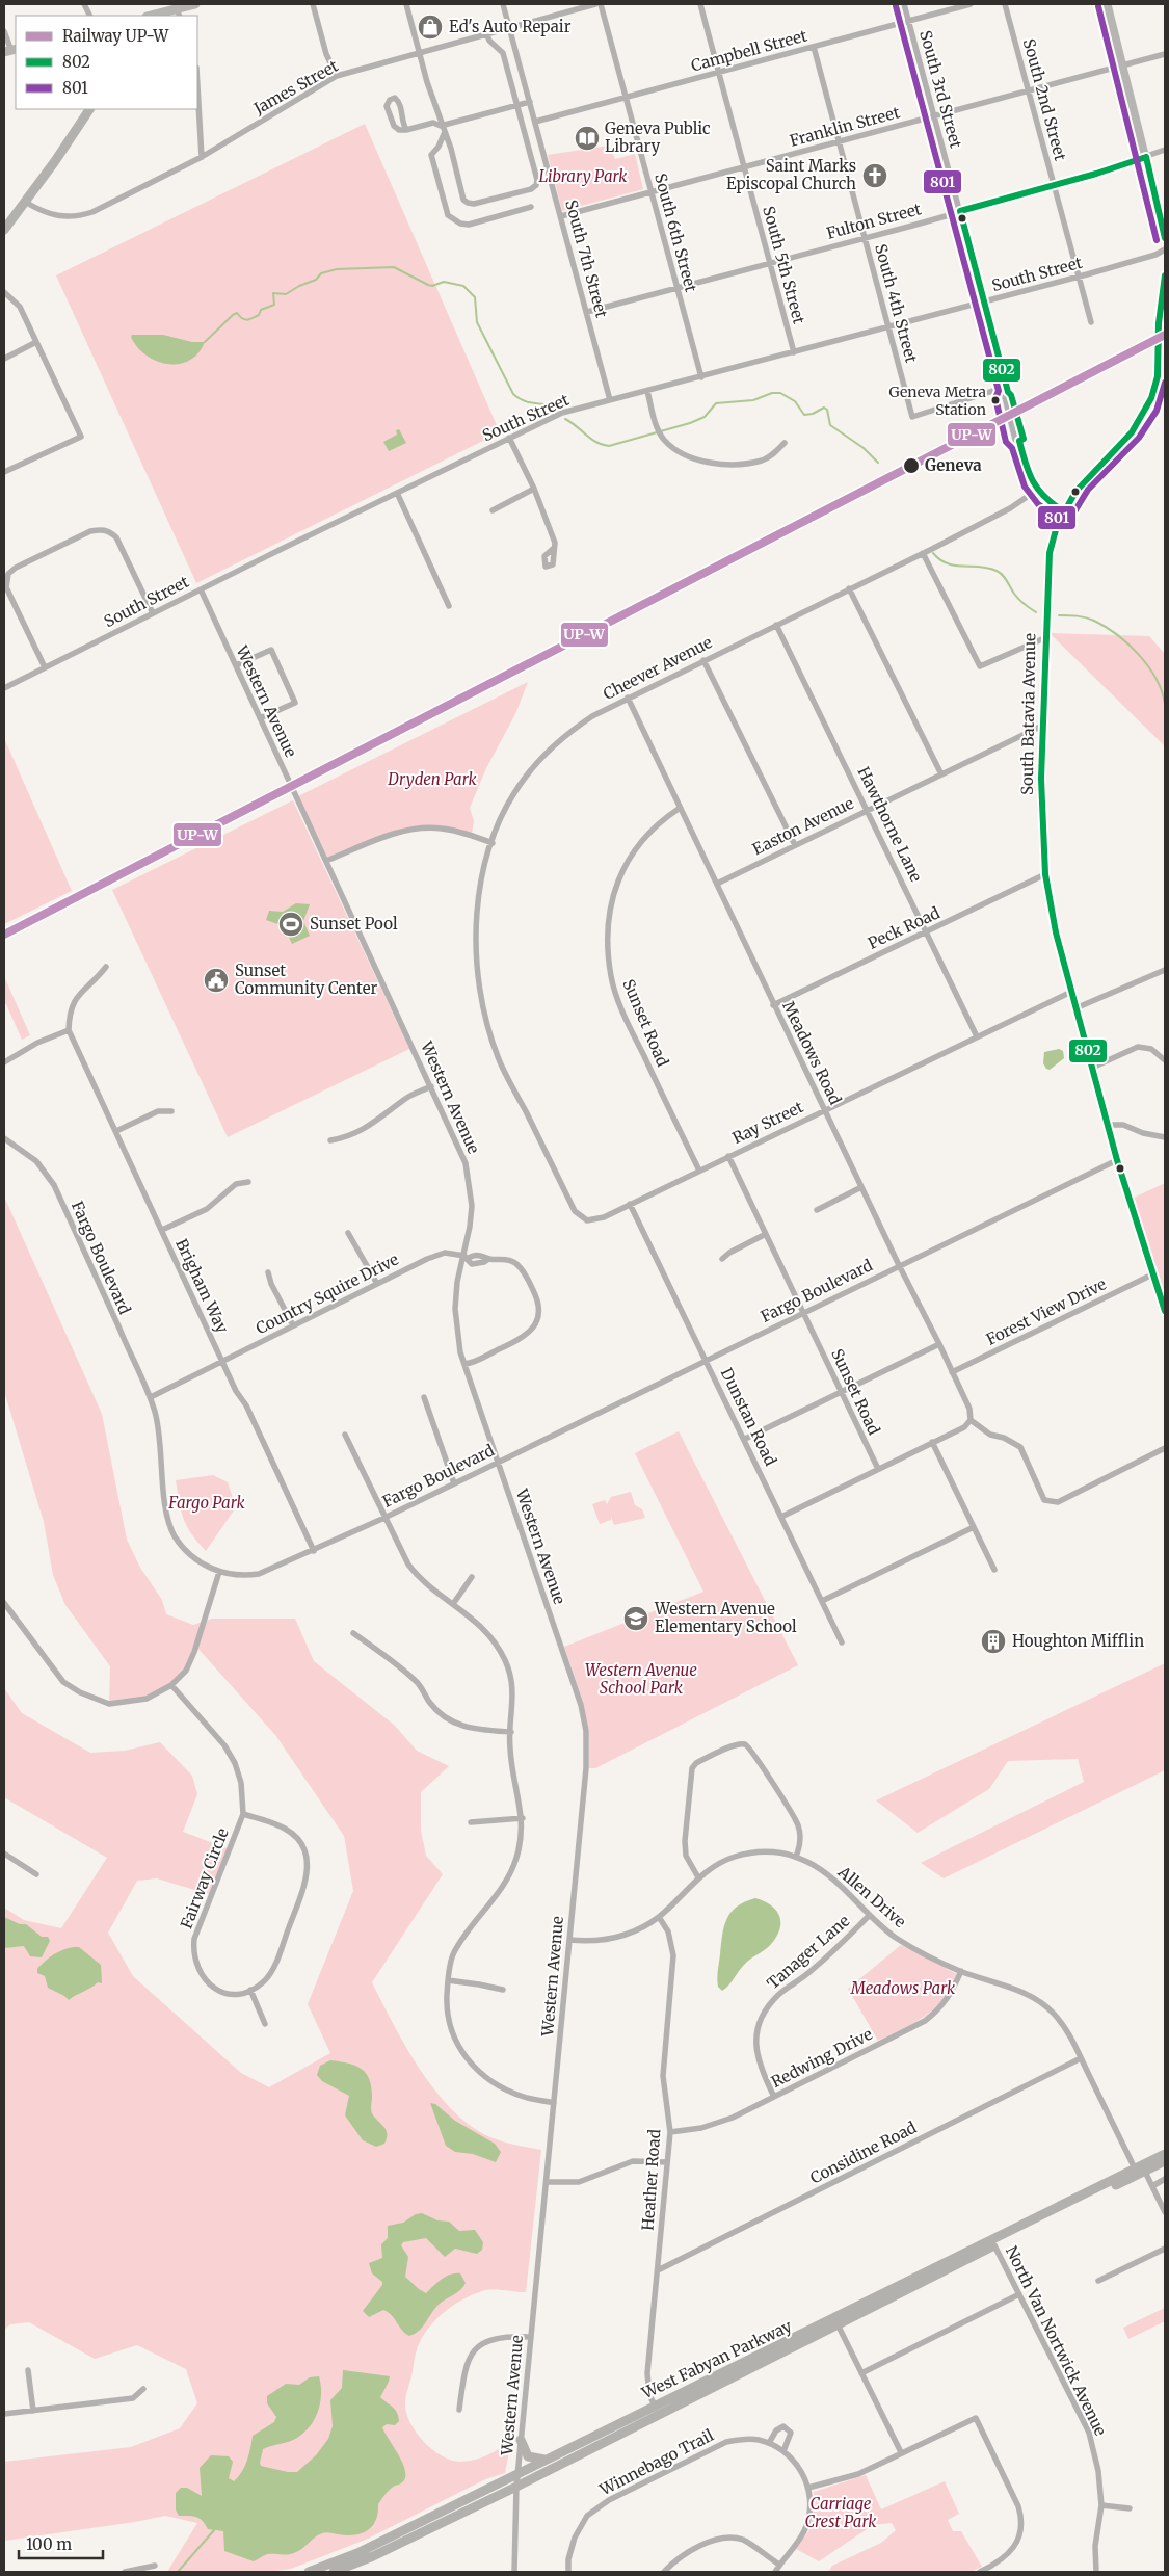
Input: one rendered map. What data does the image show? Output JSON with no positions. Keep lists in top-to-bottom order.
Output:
{
  "streets": {
    "main road": ["South Batavia Avenue", "West Fabyan Parkway"],
    "street": [
      "Campbell Street",
      "James Street",
      "South 3rd Street",
      "South 2nd Street",
      "Franklin Street",
      "Fulton Street",
      "South 6th Street",
      "South 7th Street",
      "South 5th Street",
      "South Street",
      "South 4th Street",
      "Cheever Avenue",
      "Western Avenue",
      "Hawthorne Lane",
      "Easton Avenue",
      "Peck Road",
      "Sunset Road",
      "Meadows Road",
      "Ray Street",
      "Fargo Boulevard",
      "Brigham Way",
      "Country Squire Drive",
      "Forest View Drive",
      "Dunstan Road",
      "Fairway Circle",
      "Allen Drive",
      "Tanager Lane",
      "Redwing Drive",
      "Considine Road",
      "Heather Road",
      "North Van Nortwick Avenue",
      "Winnebago Trail"
    ]
  },
  "crossings": [
    ["Campbell Street", "South 3rd Street"],
    ["Campbell Street", "South 6th Street"],
    ["Campbell Street", "South 7th Street"],
    ["Campbell Street", "South 5th Street"],
    ["Campbell Street", "South 4th Street"],
    ["James Street", "South 7th Street"],
    ["South 3rd Street", "Franklin Street"],
    ["South 3rd Street", "Fulton Street"],
    ["South 3rd Street", "South Street"],
    ["South 3rd Street", "South 4th Street"],
    ["South 3rd Street", "Cheever Avenue"],
    ["South 3rd Street", "South Batavia Avenue"],
    ["South 2nd Street", "Franklin Street"],
    ["South 2nd Street", "Fulton Street"],
    ["South 2nd Street", "South Street"],
    ["Franklin Street", "South 6th Street"],
    ["Franklin Street", "South 7th Street"],
    ["Franklin Street", "South 5th Street"],
    ["Franklin Street", "South 4th Street"],
    ["Fulton Street", "South 6th Street"],
    ["Fulton Street", "South 7th Street"],
    ["Fulton Street", "South 5th Street"],
    ["Fulton Street", "South 4th Street"],
    ["South 6th Street", "South Street"],
    ["South 7th Street", "South Street"],
    ["South 5th Street", "South Street"],
    ["South Street", "South 4th Street"],
    ["South Street", "Western Avenue"],
    ["Cheever Avenue", "Hawthorne Lane"],
    ["Cheever Avenue", "Meadows Road"],
    ["Cheever Avenue", "Ray Street"],
    ["Western Avenue", "Fargo Boulevard"],
    ["Western Avenue", "Country Squire Drive"],
    ["Western Avenue", "Allen Drive"],
    ["Western Avenue", "West Fabyan Parkway"],
    ["South Batavia Avenue", "Easton Avenue"],
    ["South Batavia Avenue", "Peck Road"],
    ["South Batavia Avenue", "Ray Street"],
    ["South Batavia Avenue", "Fargo Boulevard"],
    ["South Batavia Avenue", "Forest View Drive"],
    ["Hawthorne Lane", "Easton Avenue"],
    ["Hawthorne Lane", "Peck Road"],
    ["Hawthorne Lane", "Ray Street"],
    ["Easton Avenue", "Meadows Road"],
    ["Peck Road", "Meadows Road"],
    ["Sunset Road", "Meadows Road"],
    ["Sunset Road", "Ray Street"],
    ["Sunset Road", "Fargo Boulevard"],
    ["Meadows Road", "Ray Street"],
    ["Meadows Road", "Fargo Boulevard"],
    ["Meadows Road", "Forest View Drive"],
    ["Ray Street", "Dunstan Road"],
    ["Fargo Boulevard", "Brigham Way"],
    ["Fargo Boulevard", "Country Squire Drive"],
    ["Fargo Boulevard", "Dunstan Road"],
    ["Brigham Way", "Country Squire Drive"],
    ["Allen Drive", "Tanager Lane"],
    ["Allen Drive", "Redwing Drive"],
    ["Allen Drive", "Considine Road"],
    ["Allen Drive", "Heather Road"],
    ["Allen Drive", "West Fabyan Parkway"],
    ["Tanager Lane", "Redwing Drive"],
    ["Redwing Drive", "Heather Road"],
    ["Considine Road", "Heather Road"],
    ["Heather Road", "West Fabyan Parkway"],
    ["North Van Nortwick Avenue", "West Fabyan Parkway"]
  ],
  "parks": [
    "Library Park",
    "Dryden Park",
    "Fargo Park",
    "Western Avenue School Park",
    "Meadows Park",
    "Carriage Crest Park"
  ],
  "places": {
    "shop": ["Ed's Auto Repair"],
    "library": ["Geneva Public Library"],
    "church": ["Saint Marks Episcopal Church"],
    "other": ["Geneva Metra Station", "Geneva"],
    "sports": ["Sunset Pool"],
    "public building": ["Sunset Community Center"],
    "school or university": ["Western Avenue Elementary School"],
    "building": ["Houghton Mifflin"]
  },
  "lines": ["transit line 801", "transit line 802", "rail line UP-W"],
  "legend": ["Railway UP-W", "802", "801"],
  "scale_bar": "100 m"
}
